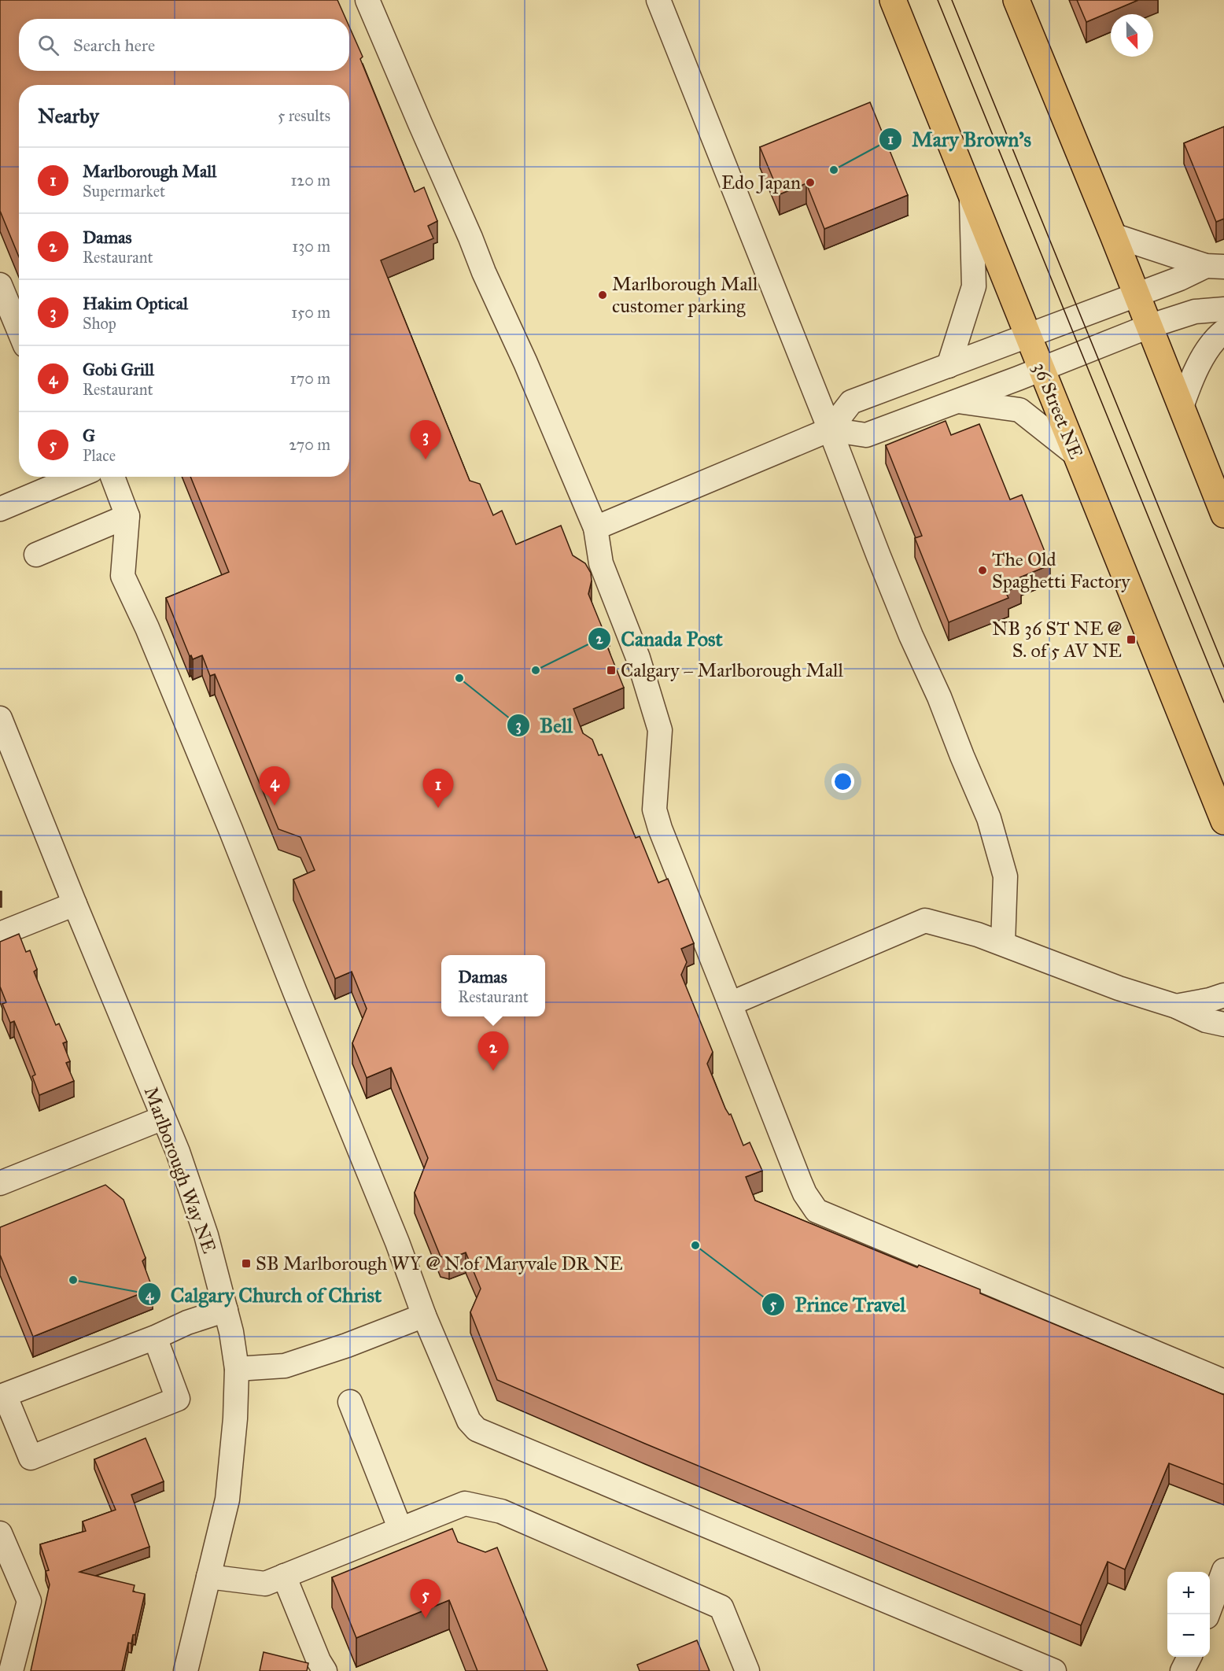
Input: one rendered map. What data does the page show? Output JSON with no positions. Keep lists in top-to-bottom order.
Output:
{
  "streets": {
    "main road": ["36 Street NE"],
    "street": ["Marlborough Way NE"]
  },
  "places": {
    "other": [
      "Mary Brown's",
      "Edo Japan",
      "Marlborough Mall customer parking",
      "The Old Spaghetti Factory",
      "Canada Post",
      "Bell",
      "Prince Travel",
      "Calgary Church of Christ"
    ],
    "transit": ["NB 36 ST NE @ S. of 5 AV NE", "Calgary – Marlborough Mall", "SB Marlborough WY @ N.of Maryvale DR NE"]
  },
  "north": "bottom",
  "page": {
    "search": "Search here",
    "heading": ["Nearby", "5 results"],
    "list": [
      {
        "mark": "1",
        "name": "Marlborough Mall",
        "note": "Supermarket",
        "value": "120 m"
      },
      {
        "mark": "2",
        "name": "Damas",
        "note": "Restaurant",
        "value": "130 m"
      },
      {
        "mark": "3",
        "name": "Hakim Optical",
        "note": "Shop",
        "value": "150 m"
      },
      {
        "mark": "4",
        "name": "Gobi Grill",
        "note": "Restaurant",
        "value": "170 m"
      },
      {
        "mark": "5",
        "name": "G",
        "note": "Place",
        "value": "270 m"
      }
    ],
    "pins": [
      "3",
      "4",
      "1",
      "2",
      "5"
    ],
    "popup": ["Damas", "Restaurant"],
    "map_buttons": ["+", "−"]
  }
}
